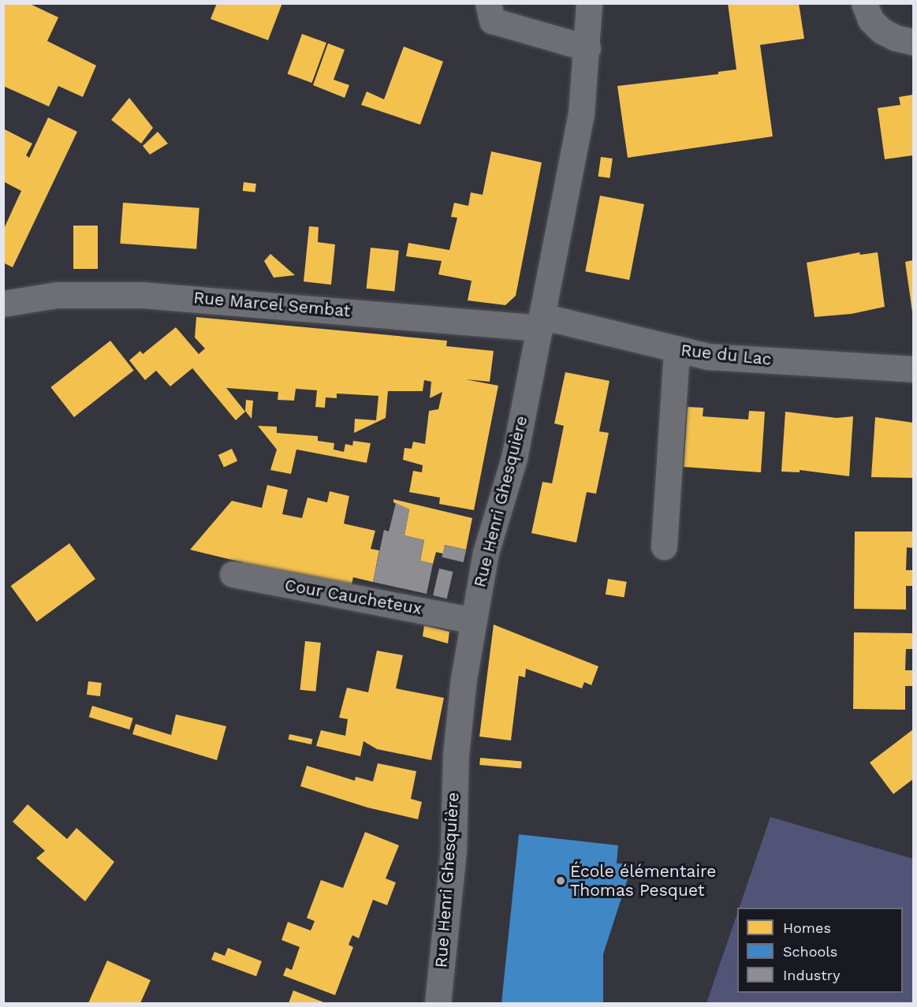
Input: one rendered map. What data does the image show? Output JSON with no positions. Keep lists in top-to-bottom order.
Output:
{
  "streets": {
    "street": [
      "Rue Marcel Sembat",
      "Rue du Lac",
      "Rue Henri Ghesquière",
      "Cour Caucheteux"
    ]
  },
  "crossings": [
    ["Rue Marcel Sembat", "Rue du Lac"],
    ["Rue Marcel Sembat", "Rue Henri Ghesquière"],
    ["Rue du Lac", "Rue Henri Ghesquière"],
    ["Rue Henri Ghesquière", "Cour Caucheteux"]
  ],
  "places": ["École élémentaire Thomas Pesquet"],
  "legend": ["Homes", "Schools", "Industry"]
}
